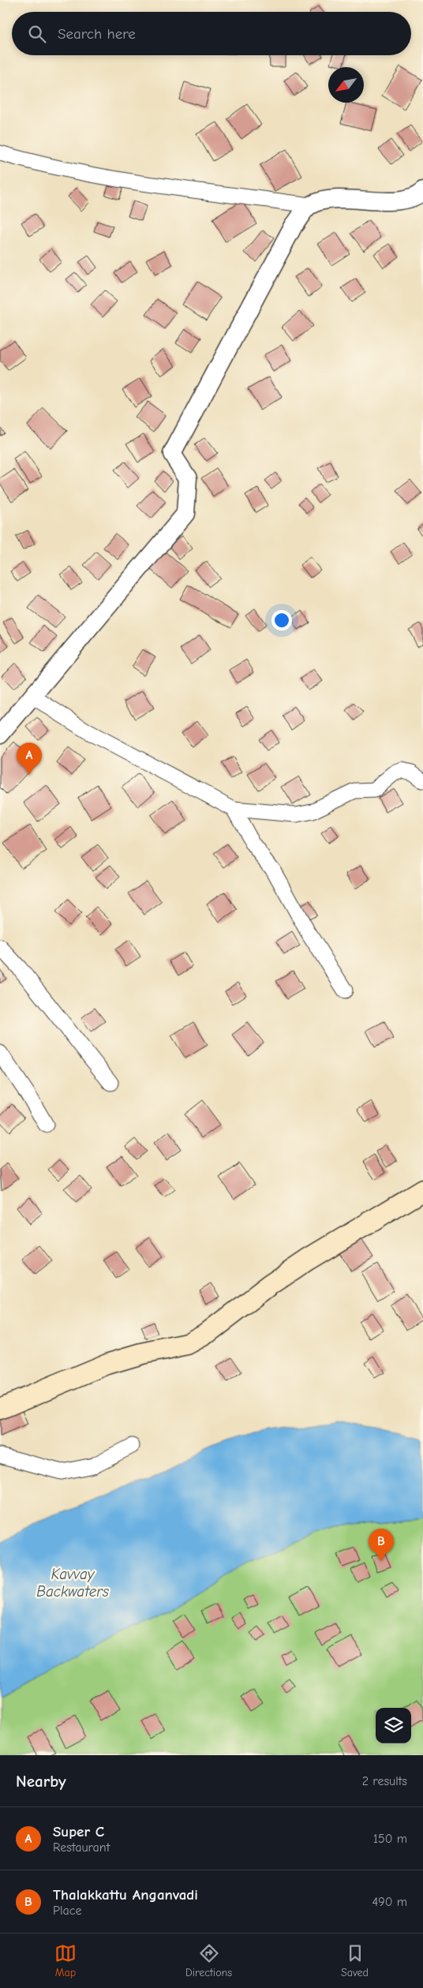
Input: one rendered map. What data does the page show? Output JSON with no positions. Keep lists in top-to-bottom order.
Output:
{
  "water": ["Kavvay Backwaters"],
  "north": "bottom left",
  "page": {
    "search": "Search here",
    "pins": ["A", "B"],
    "heading": ["Nearby", "2 results"],
    "list": [
      {
        "mark": "A",
        "name": "Super C",
        "note": "Restaurant",
        "value": "150 m"
      },
      {
        "mark": "B",
        "name": "Thalakkattu Anganvadi",
        "note": "Place",
        "value": "490 m"
      }
    ],
    "nav": ["Map", "Directions", "Saved"]
  }
}
